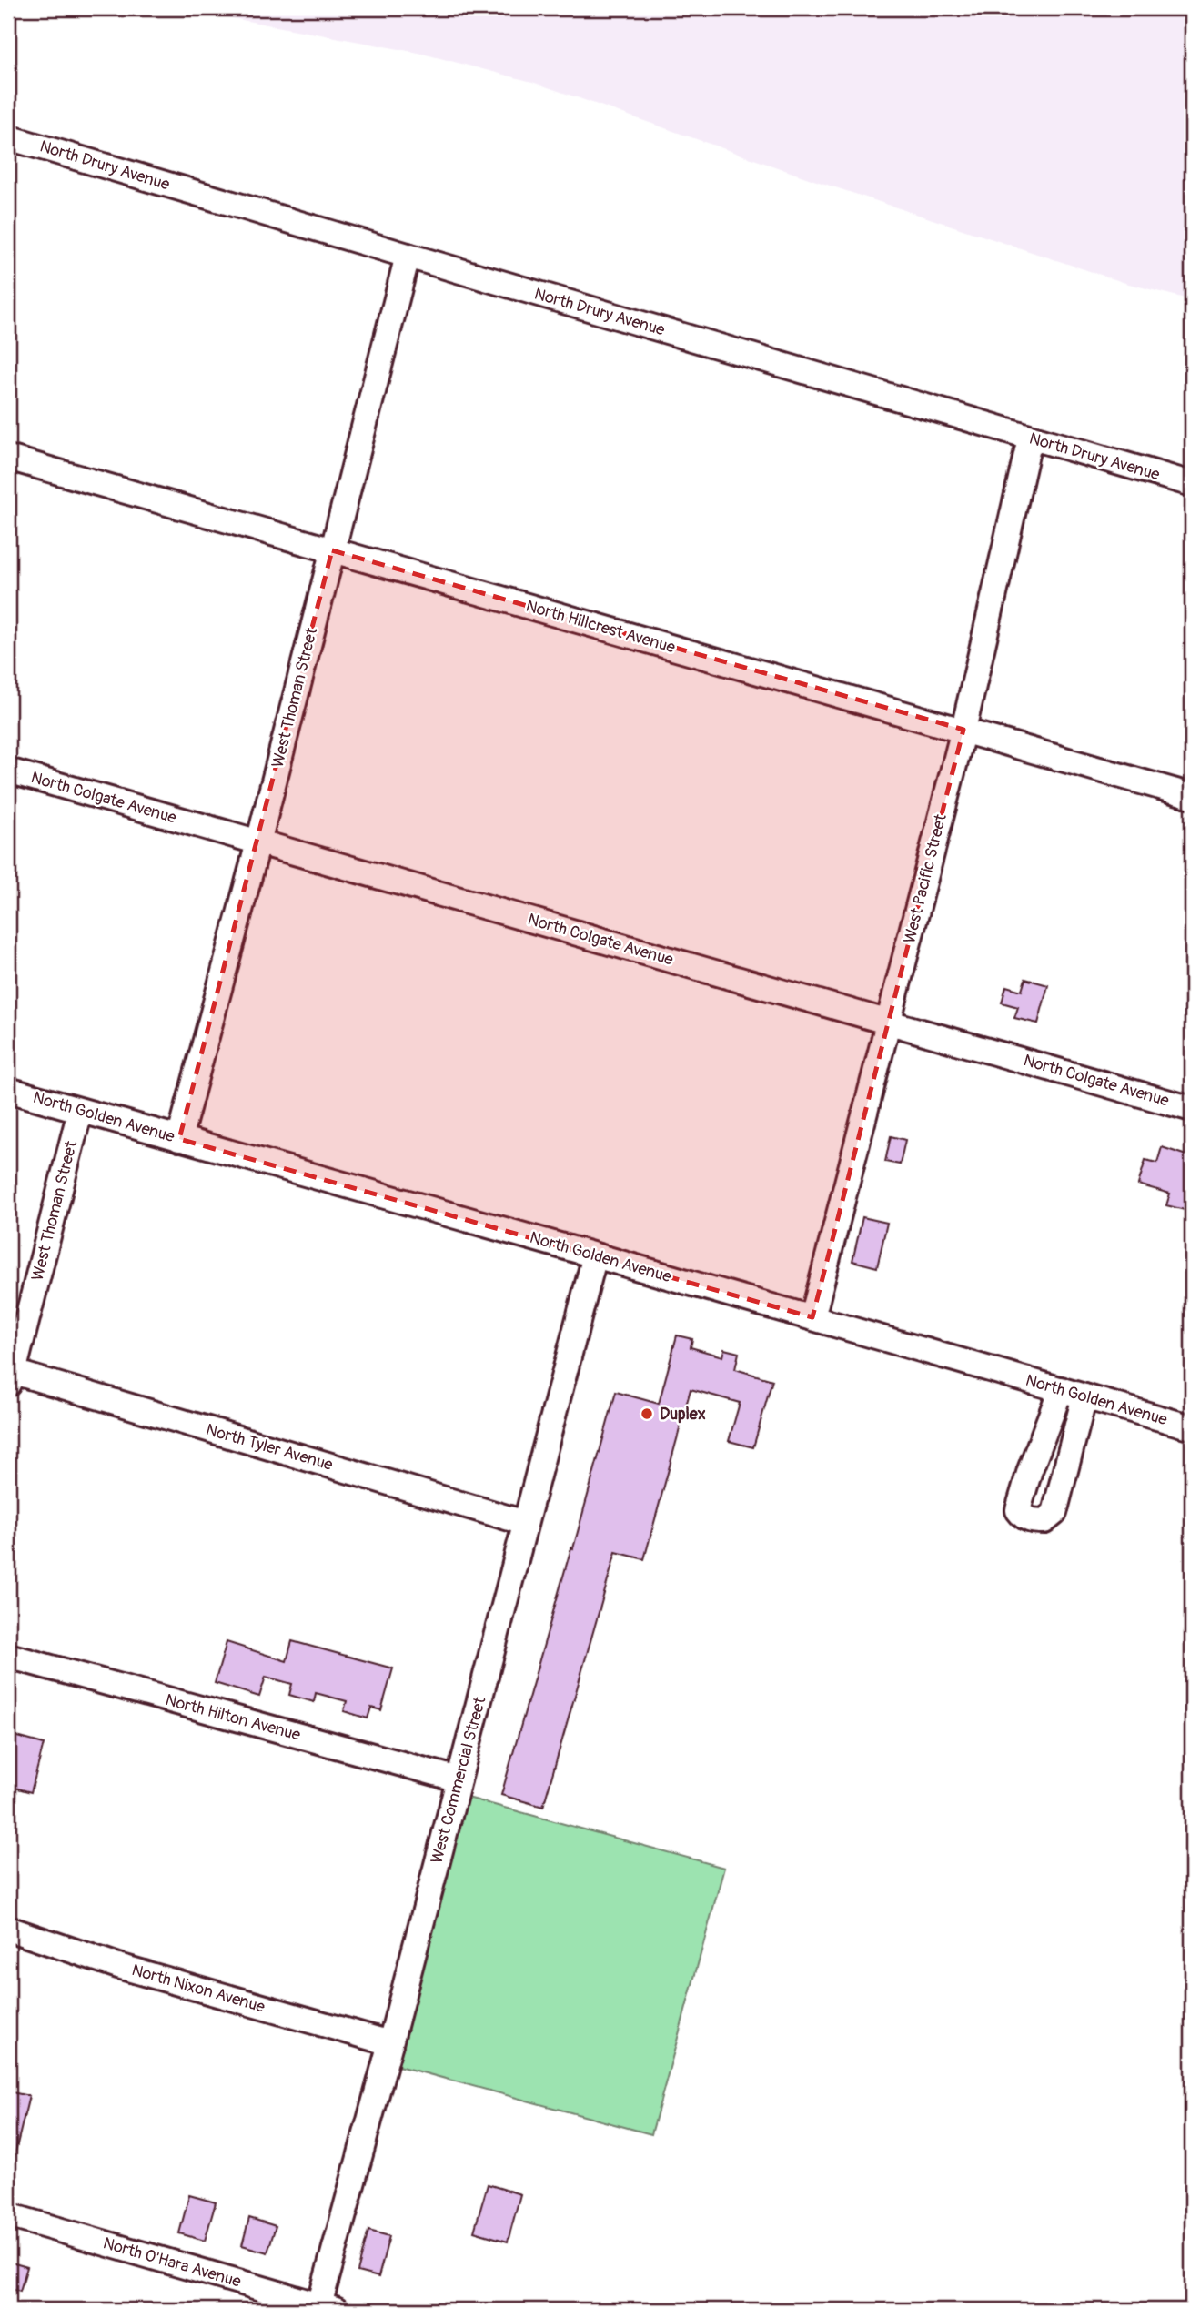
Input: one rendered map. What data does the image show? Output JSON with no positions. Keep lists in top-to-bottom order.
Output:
{
  "streets": {
    "street": [
      "North Drury Avenue",
      "North Hillcrest Avenue",
      "West Thoman Street",
      "North Colgate Avenue",
      "West Pacific Street",
      "North Golden Avenue",
      "North Tyler Avenue",
      "North Hilton Avenue",
      "West Commercial Street",
      "North Nixon Avenue",
      "North O'Hara Avenue"
    ]
  },
  "crossings": [
    ["North Drury Avenue", "West Thoman Street"],
    ["North Drury Avenue", "West Pacific Street"],
    ["North Hillcrest Avenue", "West Thoman Street"],
    ["North Hillcrest Avenue", "West Pacific Street"],
    ["West Thoman Street", "North Colgate Avenue"],
    ["West Thoman Street", "North Golden Avenue"],
    ["West Thoman Street", "North Tyler Avenue"],
    ["North Colgate Avenue", "West Pacific Street"],
    ["West Pacific Street", "North Golden Avenue"],
    ["North Golden Avenue", "West Commercial Street"],
    ["North Tyler Avenue", "West Commercial Street"],
    ["North Hilton Avenue", "West Commercial Street"],
    ["West Commercial Street", "North Nixon Avenue"],
    ["West Commercial Street", "North O'Hara Avenue"]
  ],
  "places": ["Duplex"]
}
